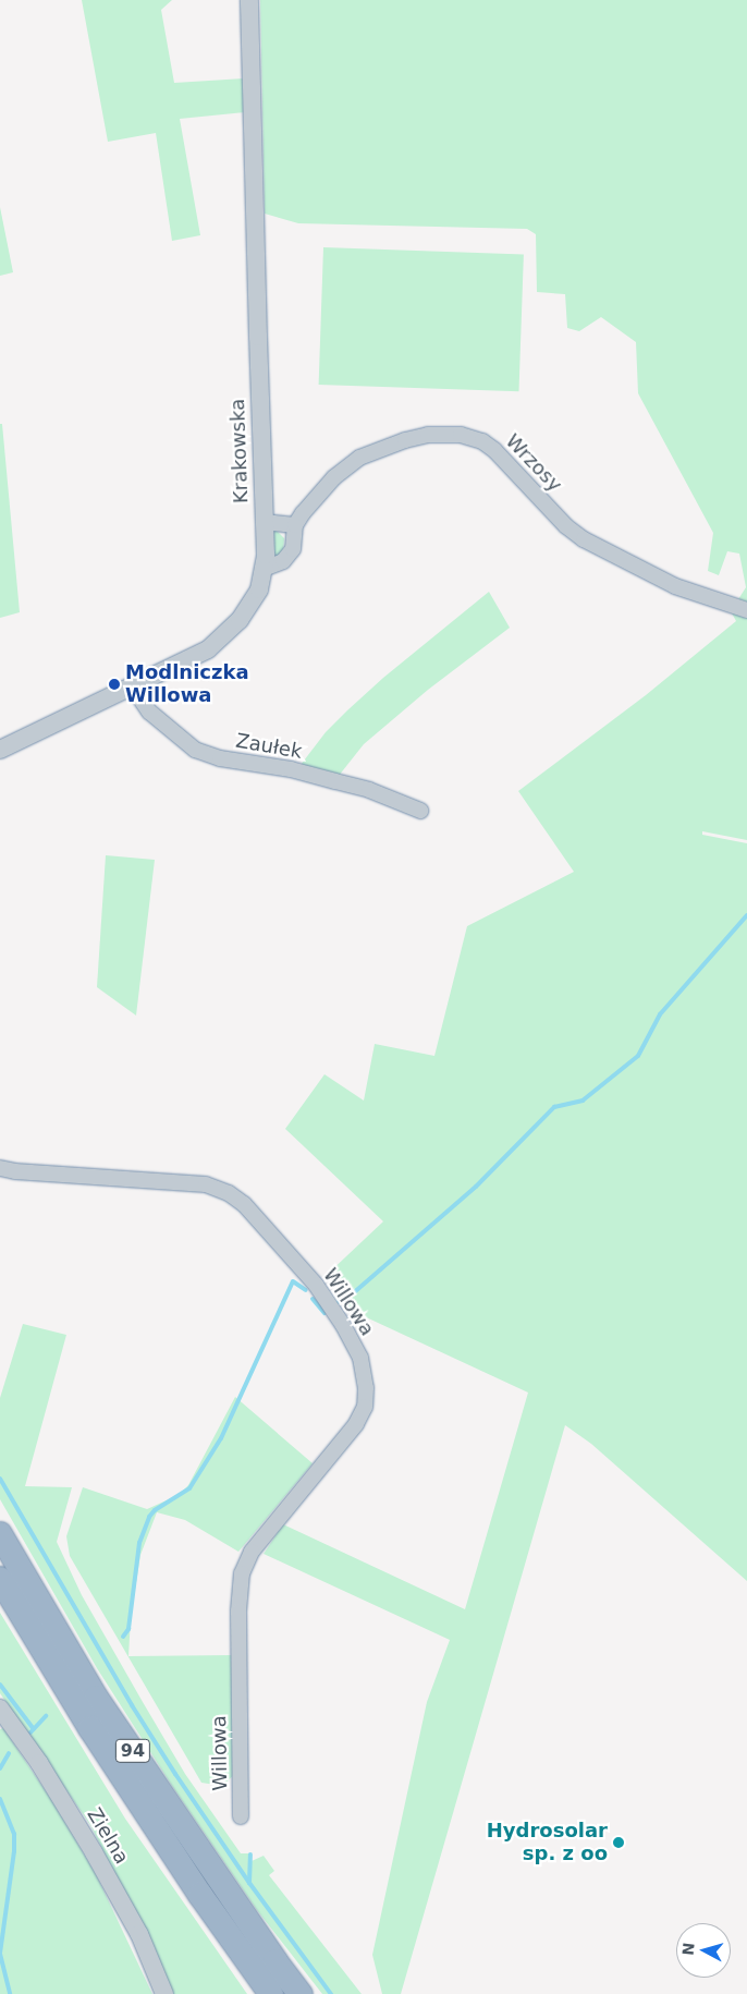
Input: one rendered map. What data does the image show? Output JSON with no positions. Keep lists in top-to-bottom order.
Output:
{
  "streets": {
    "highway": ["94"],
    "street": [
      "Krakowska",
      "Wrzosy",
      "Zaułek",
      "Willowa",
      "Zielna"
    ]
  },
  "crossings": [
    ["Krakowska", "Zaułek"]
  ],
  "places": ["Modlniczka Willowa", "Hydrosolar sp. z oo"],
  "north": "left"
}
